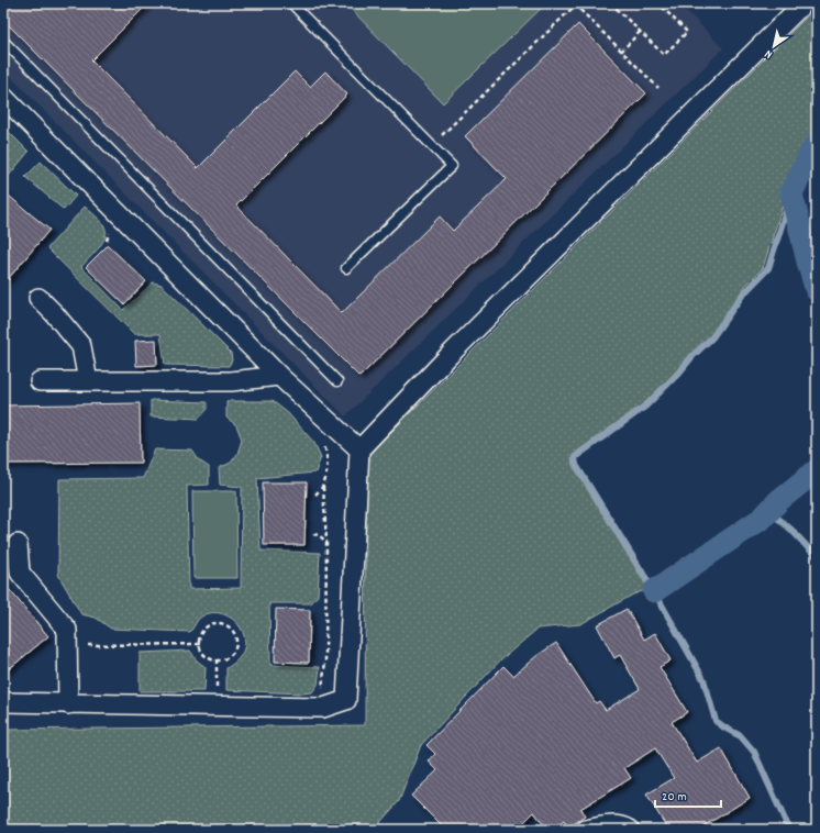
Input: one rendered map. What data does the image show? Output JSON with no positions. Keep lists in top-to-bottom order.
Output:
{
  "scale_bar": "20 m",
  "north": "bottom left"
}
